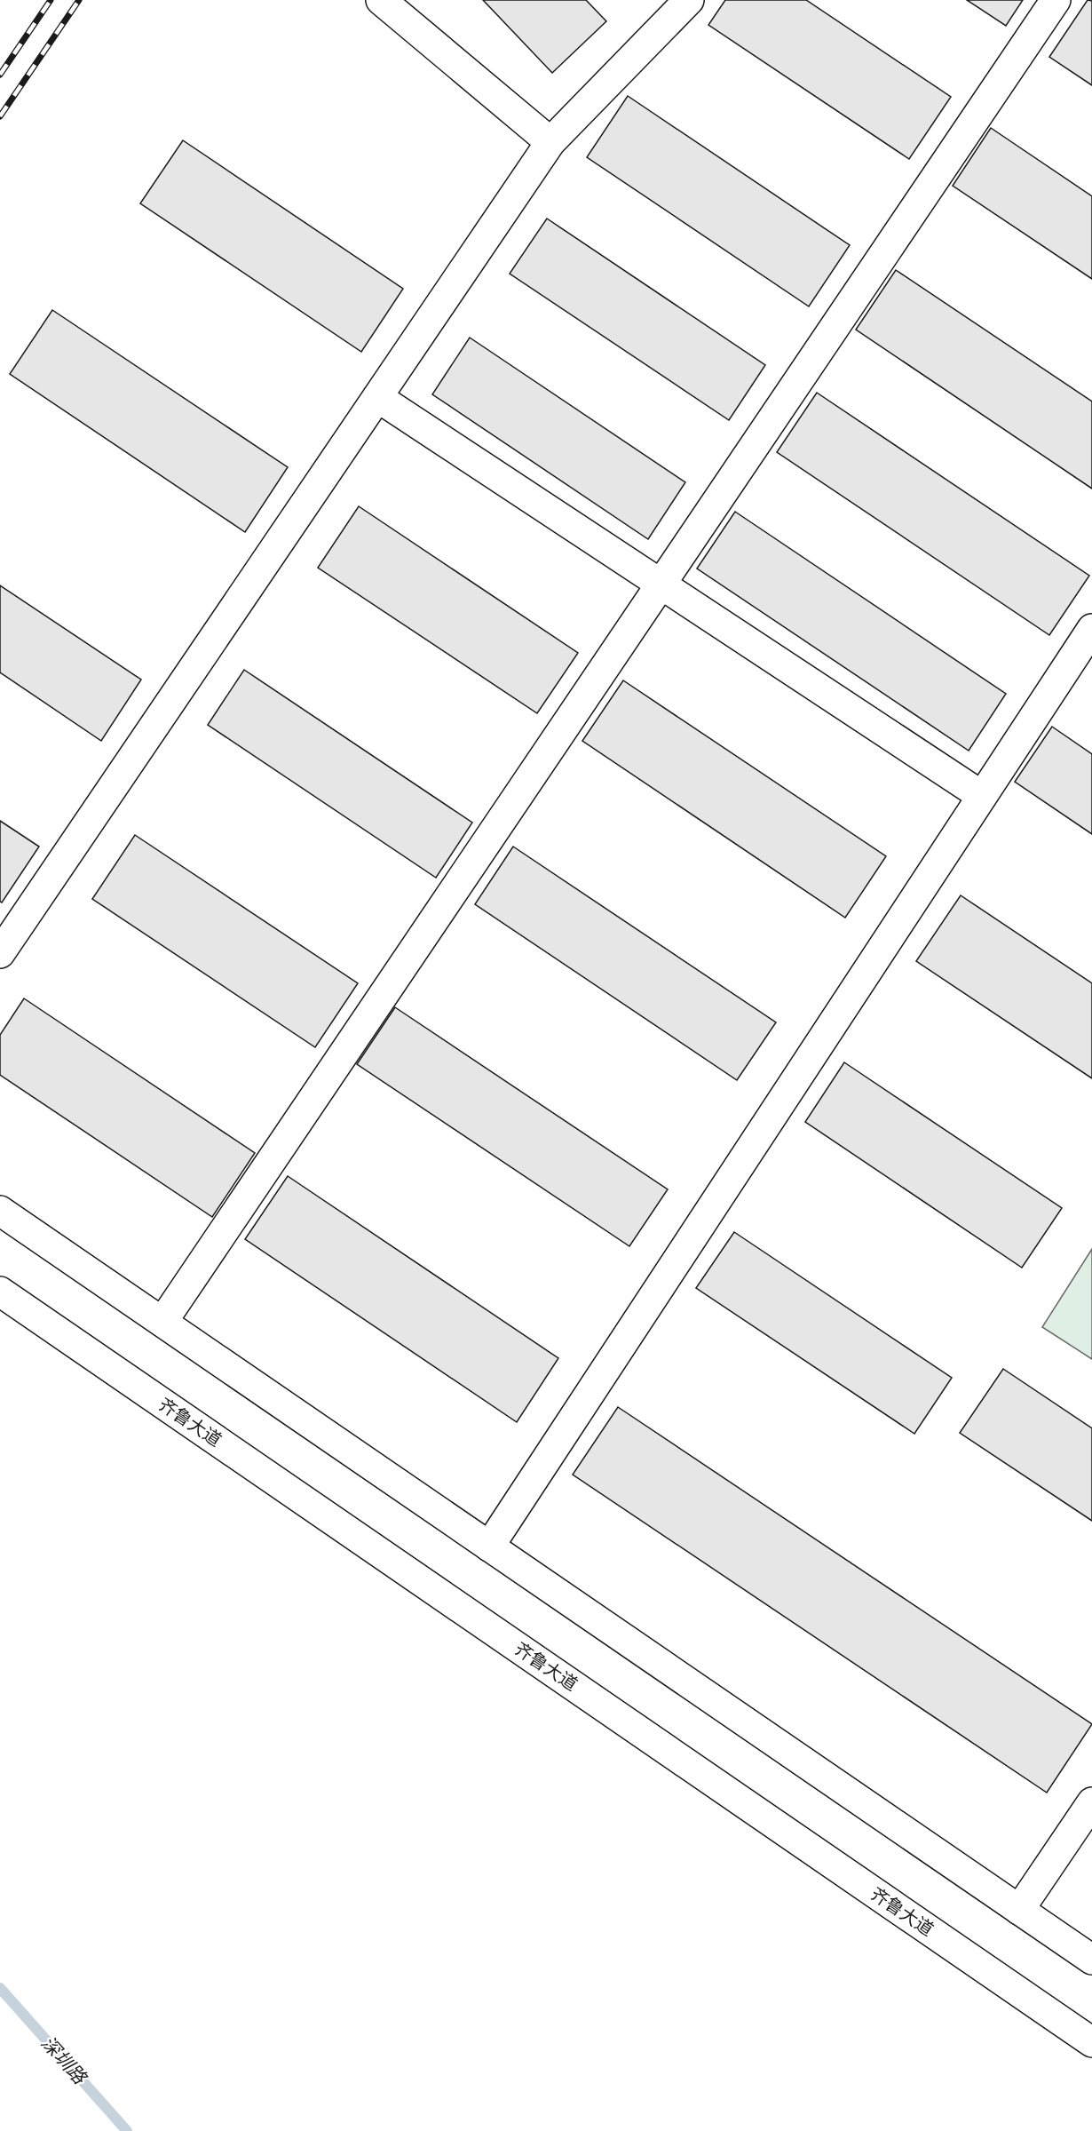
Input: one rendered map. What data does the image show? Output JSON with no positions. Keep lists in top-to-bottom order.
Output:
{
  "streets": {
    "street": ["齐鲁大道"]
  },
  "water": ["深圳路"]
}
